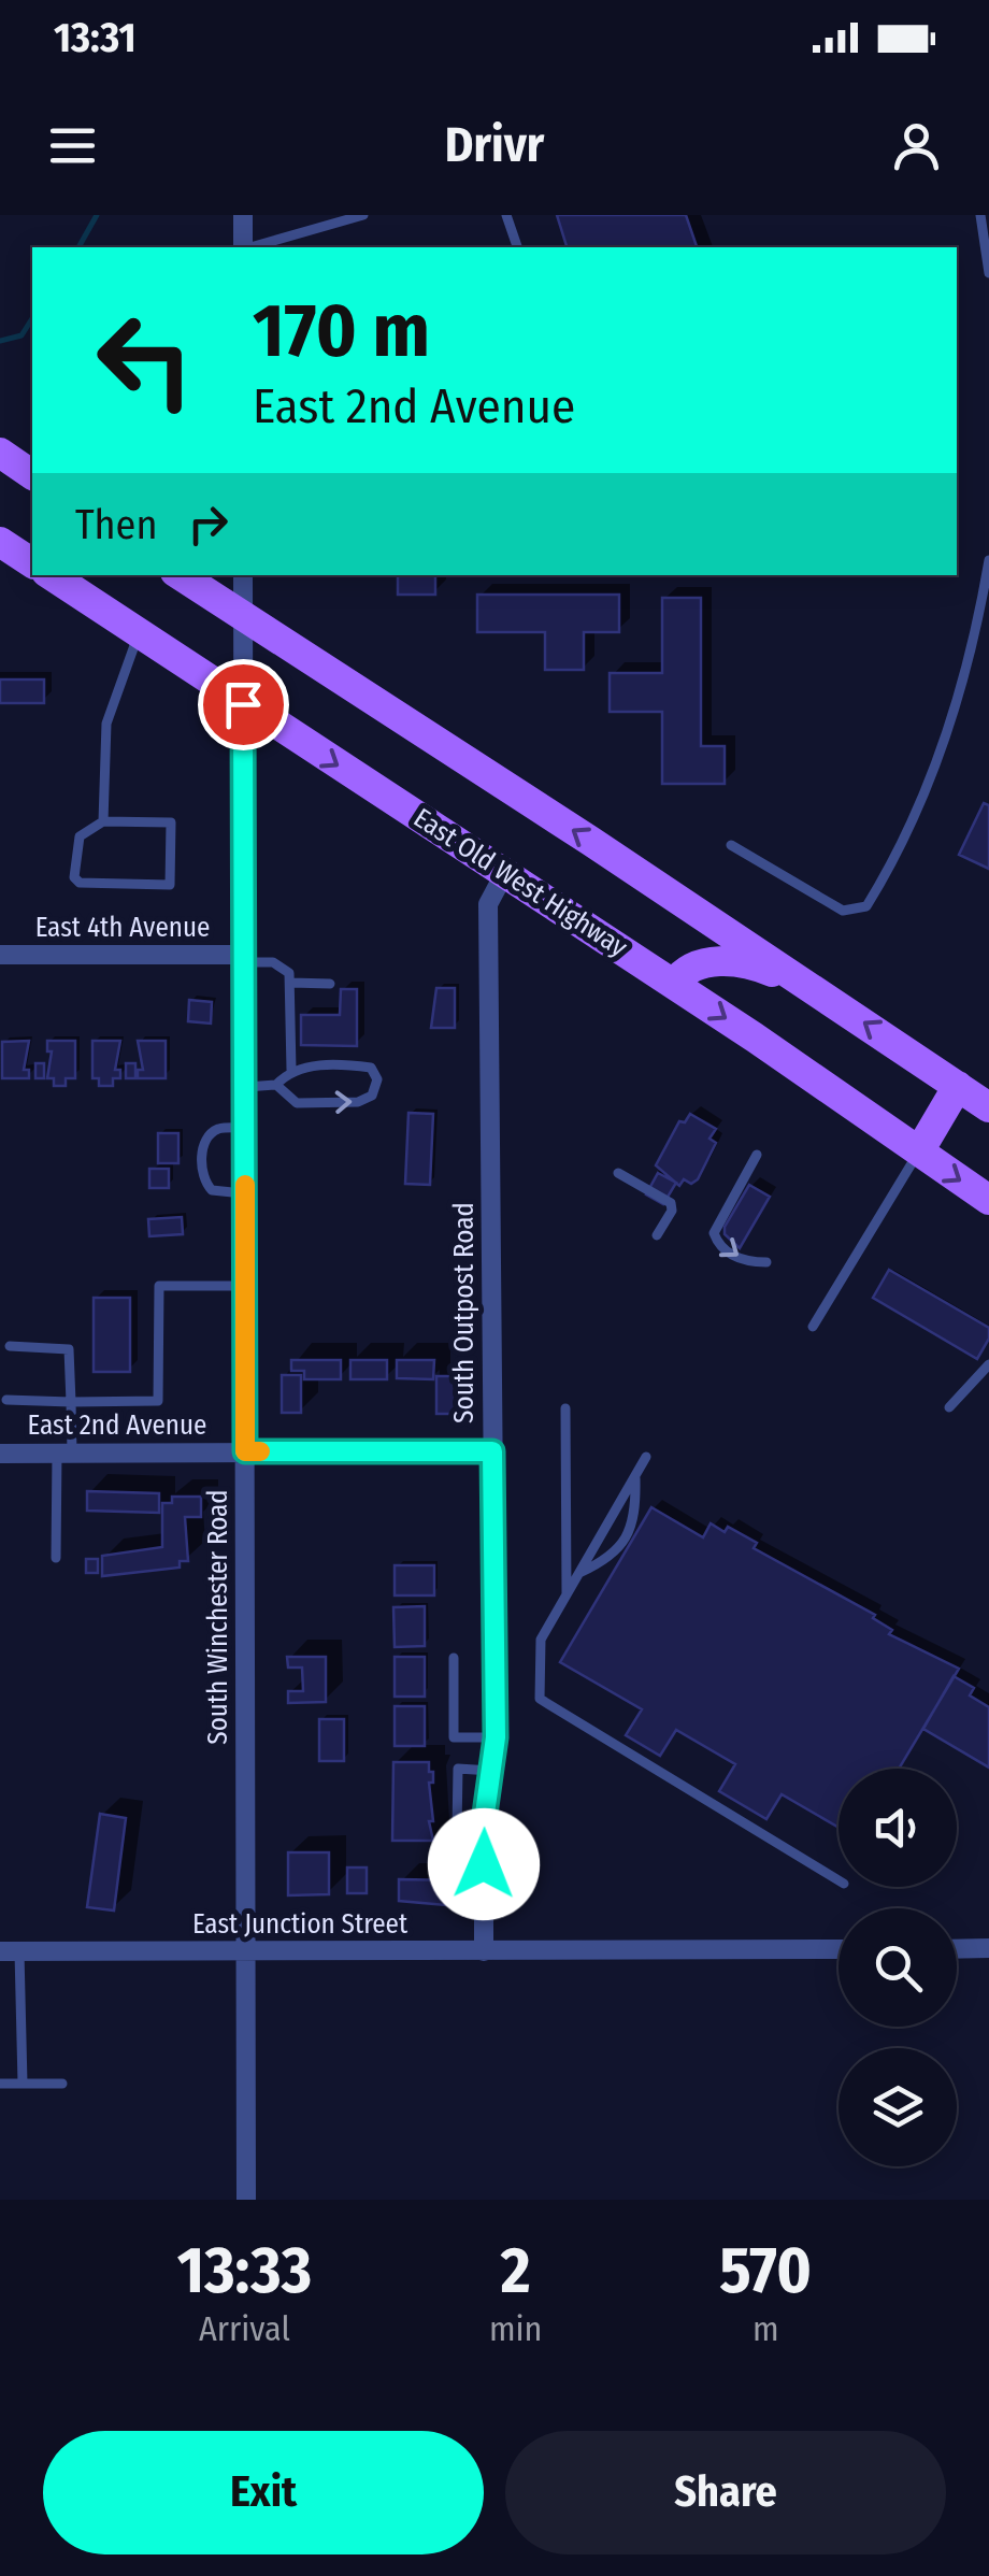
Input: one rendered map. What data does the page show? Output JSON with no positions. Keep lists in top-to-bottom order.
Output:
{
  "streets": {
    "main road": ["East Old West Highway"],
    "street": [
      "East 4th Avenue",
      "South Outpost Road",
      "East 2nd Avenue",
      "South Winchester Road",
      "East Junction Street"
    ]
  },
  "crossings": [
    ["East Old West Highway", "South Outpost Road"],
    ["East Old West Highway", "South Winchester Road"],
    ["East 4th Avenue", "South Winchester Road"],
    ["South Outpost Road", "East 2nd Avenue"],
    ["South Outpost Road", "East Junction Street"],
    ["East 2nd Avenue", "South Winchester Road"],
    ["South Winchester Road", "East Junction Street"]
  ],
  "page": {
    "status": "13:31",
    "header": "Drivr",
    "turn": ["170 m", "East 2nd Avenue"],
    "then": "Then",
    "eta": [
      "13:33",
      "Arrival",
      "2",
      "min",
      "570",
      "m"
    ],
    "buttons": ["Exit", "Share"]
  }
}
